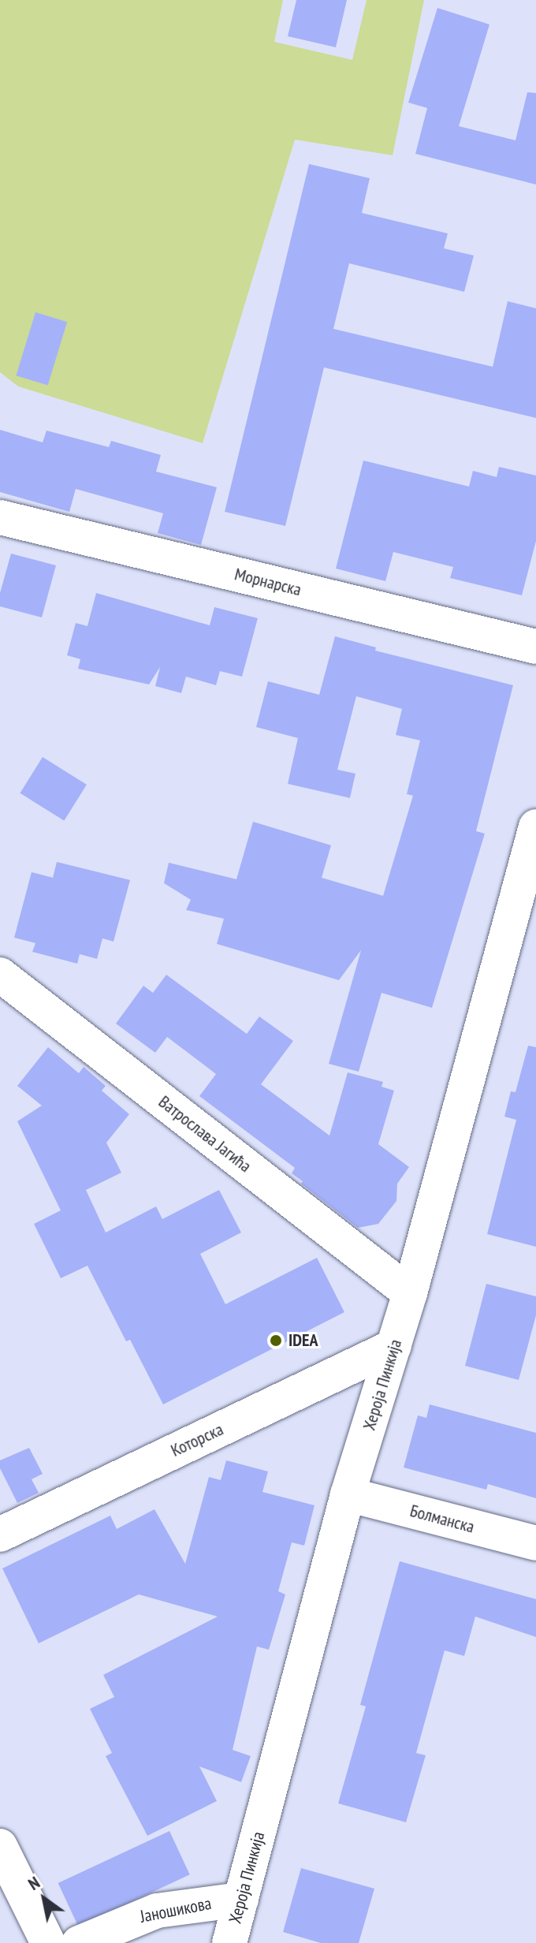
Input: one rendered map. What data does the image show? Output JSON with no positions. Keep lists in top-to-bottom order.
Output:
{
  "streets": {
    "street": [
      "Морнарска",
      "Ватрослава Јагића",
      "Хероја Пинкија",
      "Которска",
      "Болманска",
      "Јаношикова"
    ]
  },
  "crossings": [
    ["Ватрослава Јагића", "Хероја Пинкија"],
    ["Хероја Пинкија", "Которска"],
    ["Хероја Пинкија", "Болманска"],
    ["Хероја Пинкија", "Јаношикова"]
  ],
  "places": ["IDEA"],
  "north": "top left"
}
